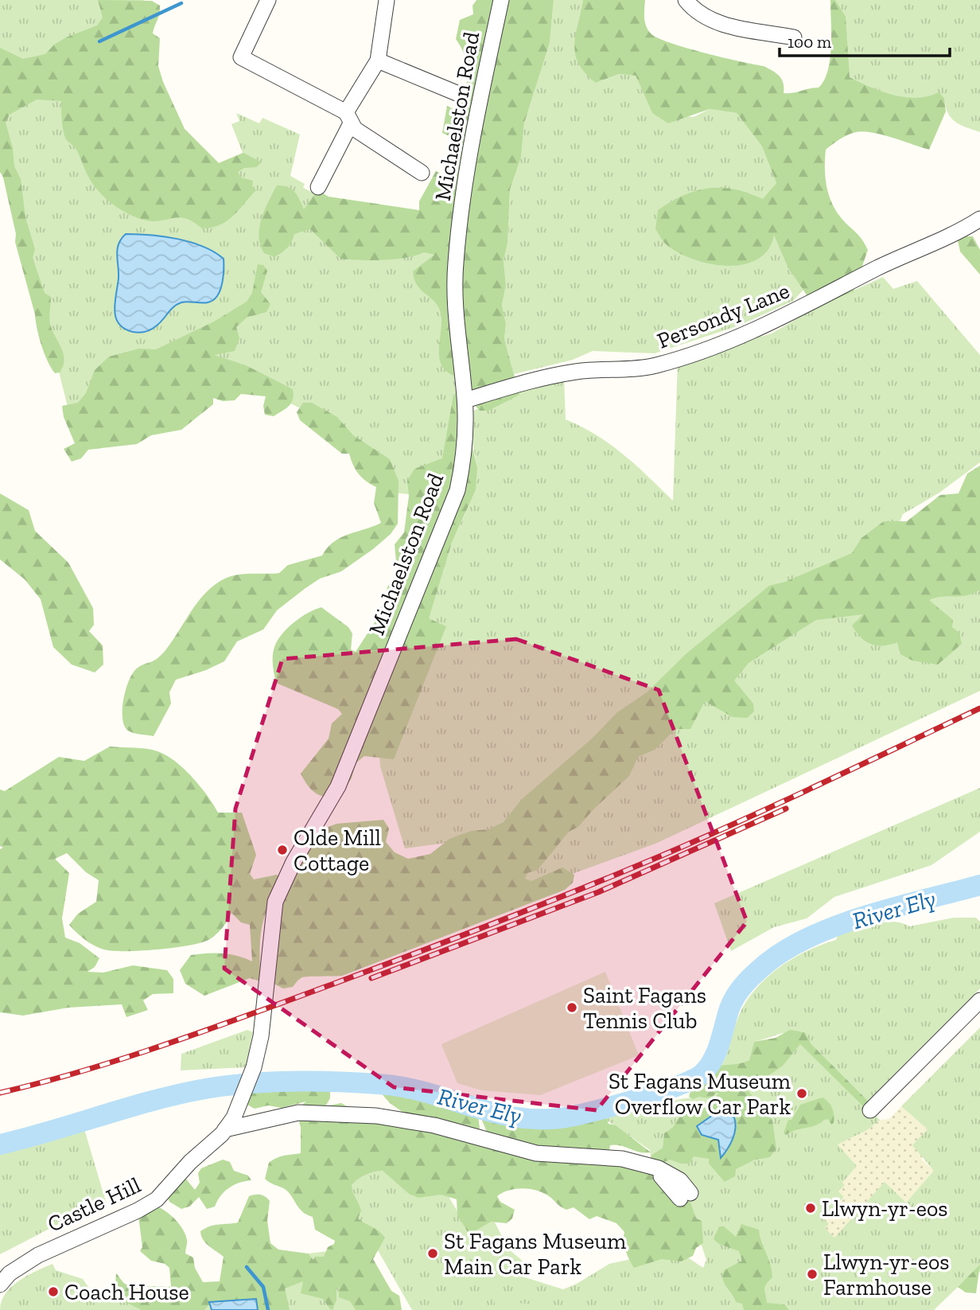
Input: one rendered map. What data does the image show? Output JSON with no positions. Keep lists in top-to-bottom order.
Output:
{
  "streets": {
    "street": ["Michaelston Road", "Persondy Lane", "Castle Hill"]
  },
  "crossings": [
    ["Michaelston Road", "Persondy Lane"],
    ["Michaelston Road", "Castle Hill"]
  ],
  "water": ["River Ely"],
  "places": [
    "Olde Mill Cottage",
    "Saint Fagans Tennis Club",
    "St Fagans Museum Overflow Car Park",
    "Llwyn-yr-eos",
    "St Fagans Museum Main Car Park",
    "Llwyn-yr-eos Farmhouse",
    "Coach House"
  ],
  "scale_bar": "100 m"
}
